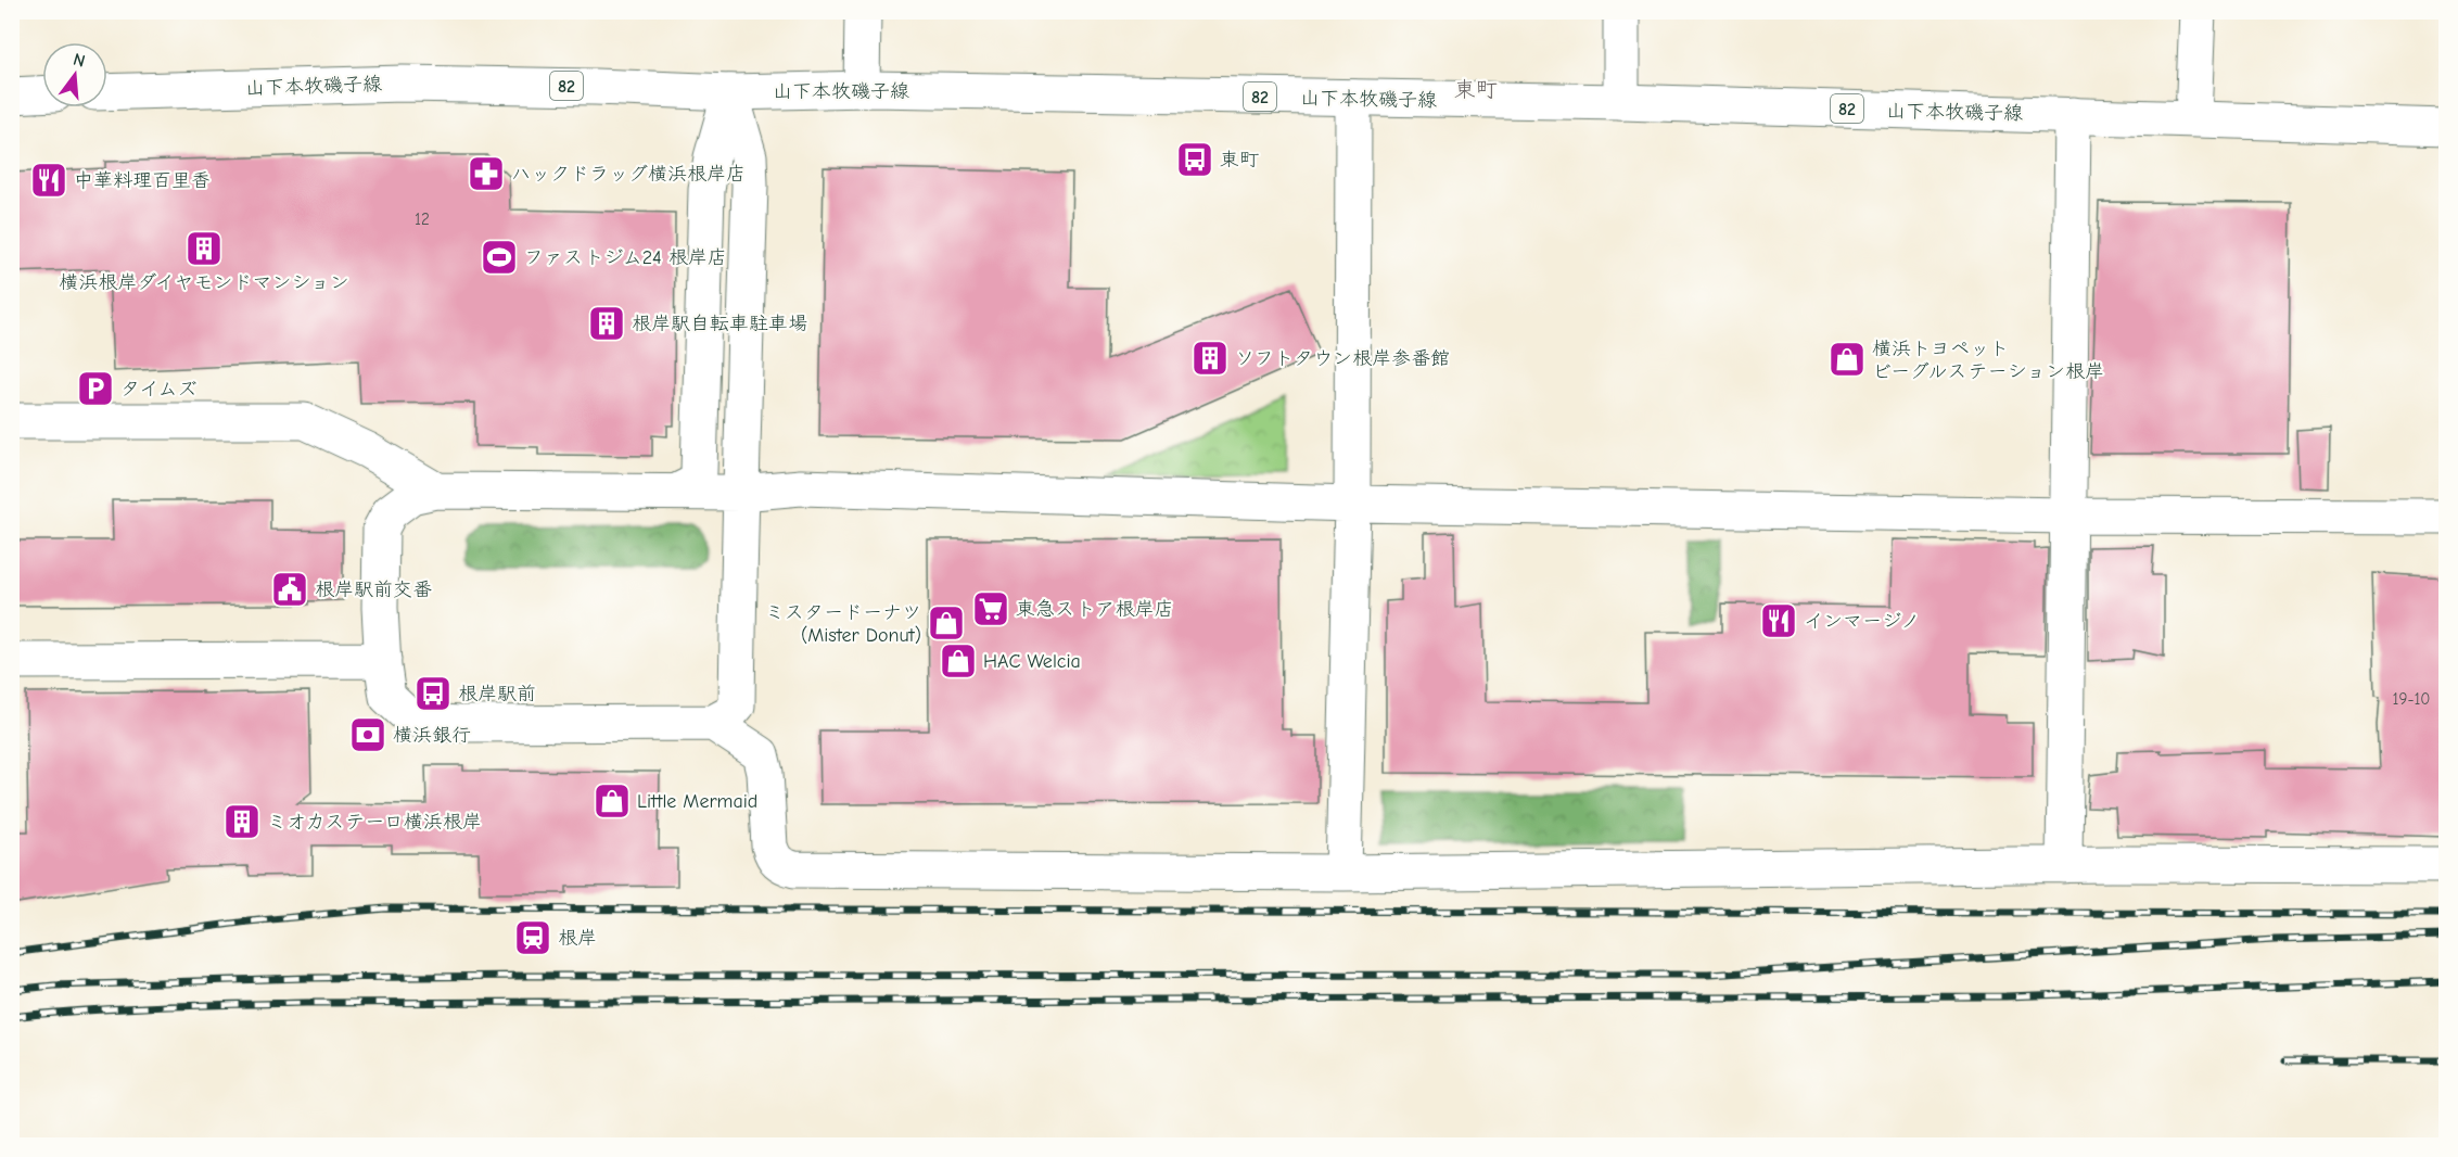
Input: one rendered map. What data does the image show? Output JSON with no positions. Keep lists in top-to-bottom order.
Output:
{
  "streets": {
    "street": ["山下本牧磯子線", "82"]
  },
  "districts": ["東町"],
  "places": {
    "bus stop": ["東町", "根岸駅前"],
    "pharmacy": ["ハックドラッグ横浜根岸店"],
    "restaurant": ["中華料理百里香", "インマージノ"],
    "building": [
      "横浜根岸ダイヤモンドマンション",
      "根岸駅自転車駐車場",
      "ソフトタウン根岸参番館",
      "ミオカステーロ横浜根岸"
    ],
    "sports": ["ファストジム24 根岸店"],
    "shop": [
      "横浜トヨペット ビーグルステーション根岸",
      "ミスタードーナツ (Mister Donut)",
      "HAC Welcia",
      "Little Mermaid"
    ],
    "parking": ["タイムズ"],
    "public building": ["根岸駅前交番"],
    "supermarket": ["東急ストア根岸店"],
    "bank": ["横浜銀行"],
    "station": ["根岸"]
  },
  "house_numbers": ["12", "19-10"],
  "north": "top"
}
